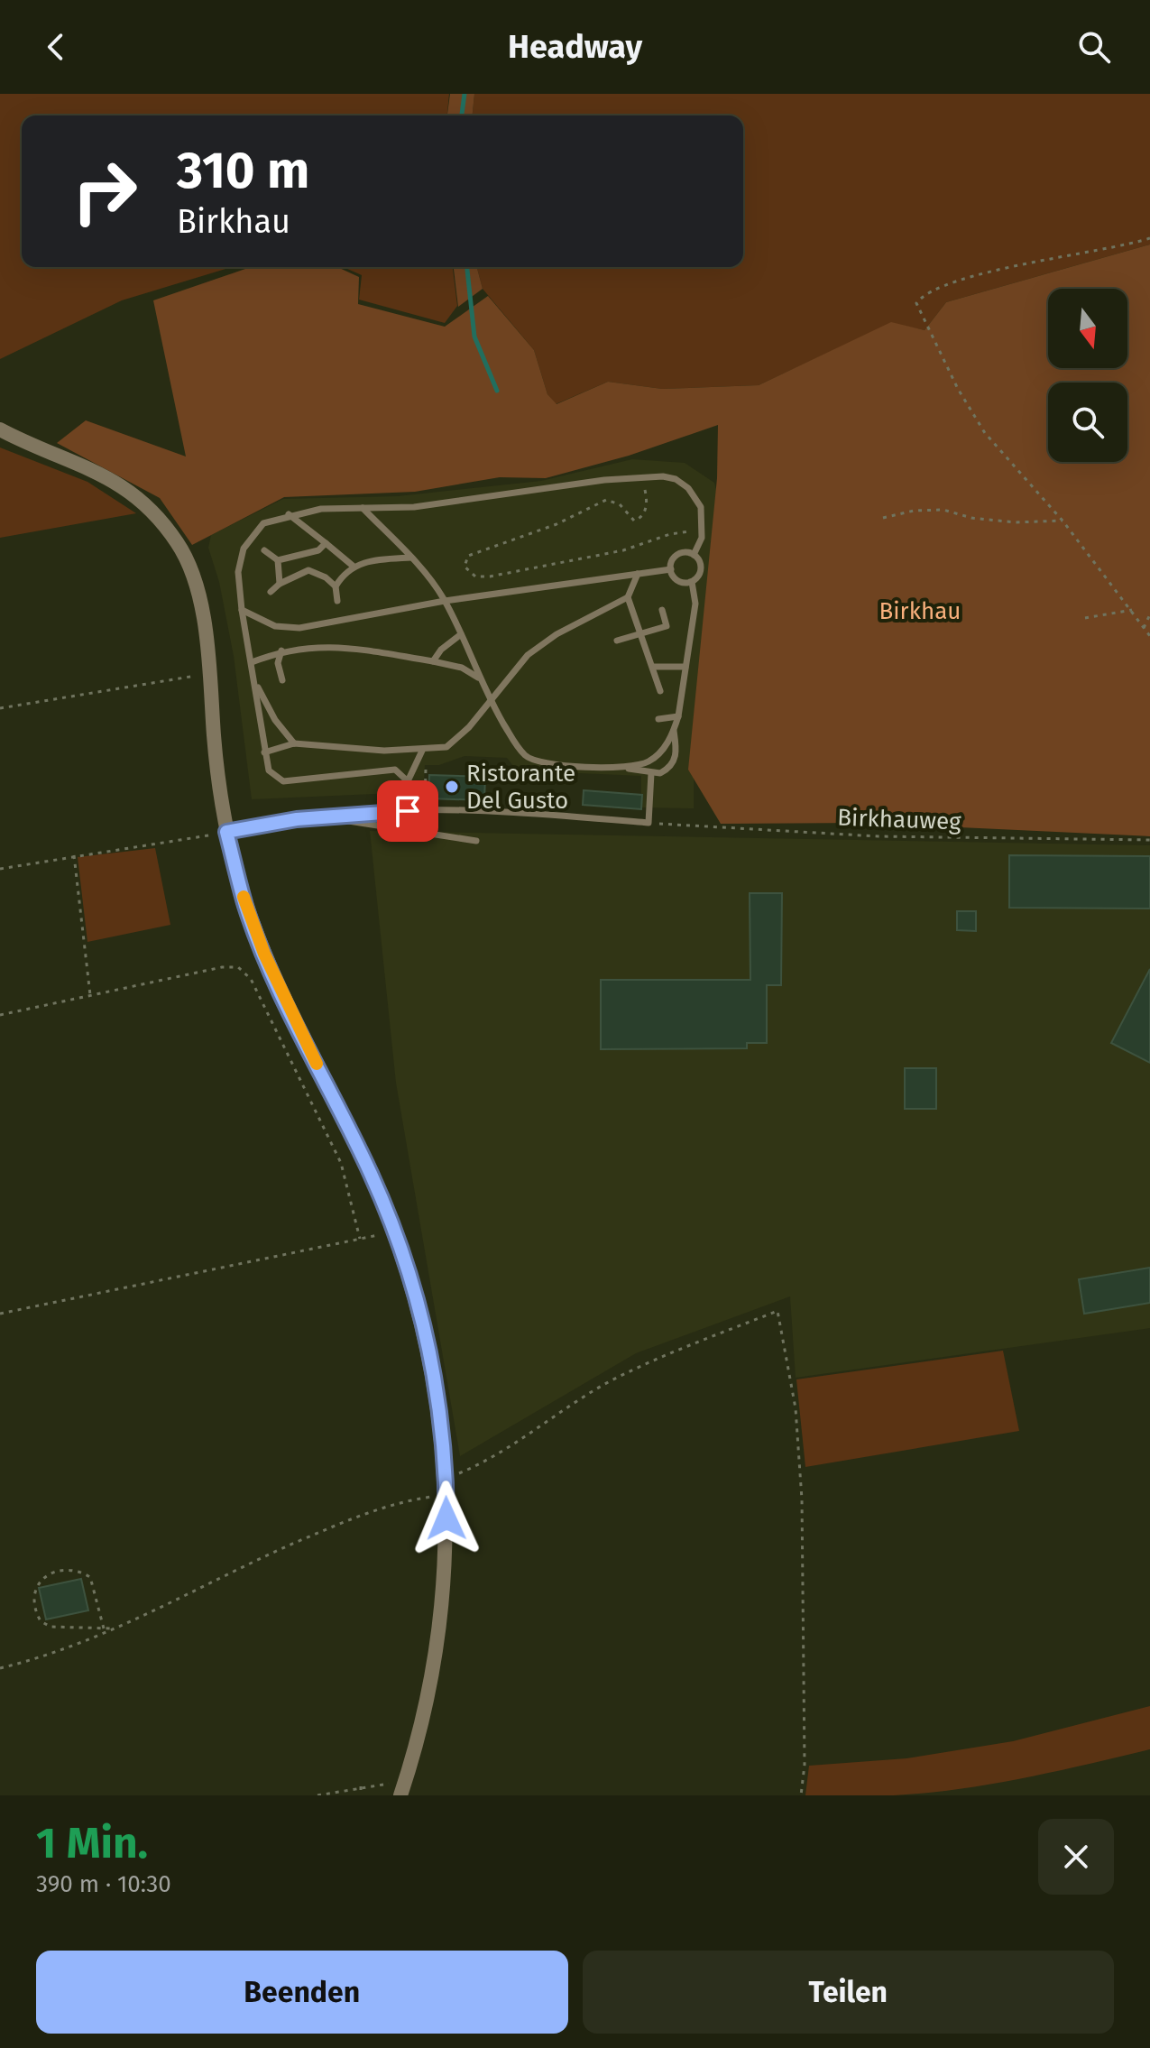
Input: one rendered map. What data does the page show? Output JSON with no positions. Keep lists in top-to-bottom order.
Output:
{
  "streets": {
    "path": ["Birkhauweg"]
  },
  "parks": ["Birkhau"],
  "places": ["Ristorante Del Gusto"],
  "north": "bottom",
  "page": {
    "header": "Headway",
    "turn": ["310 m", "Birkhau"],
    "heading": ["1 Min.", "390 m · 10:30"],
    "buttons": ["Beenden", "Teilen"]
  }
}
